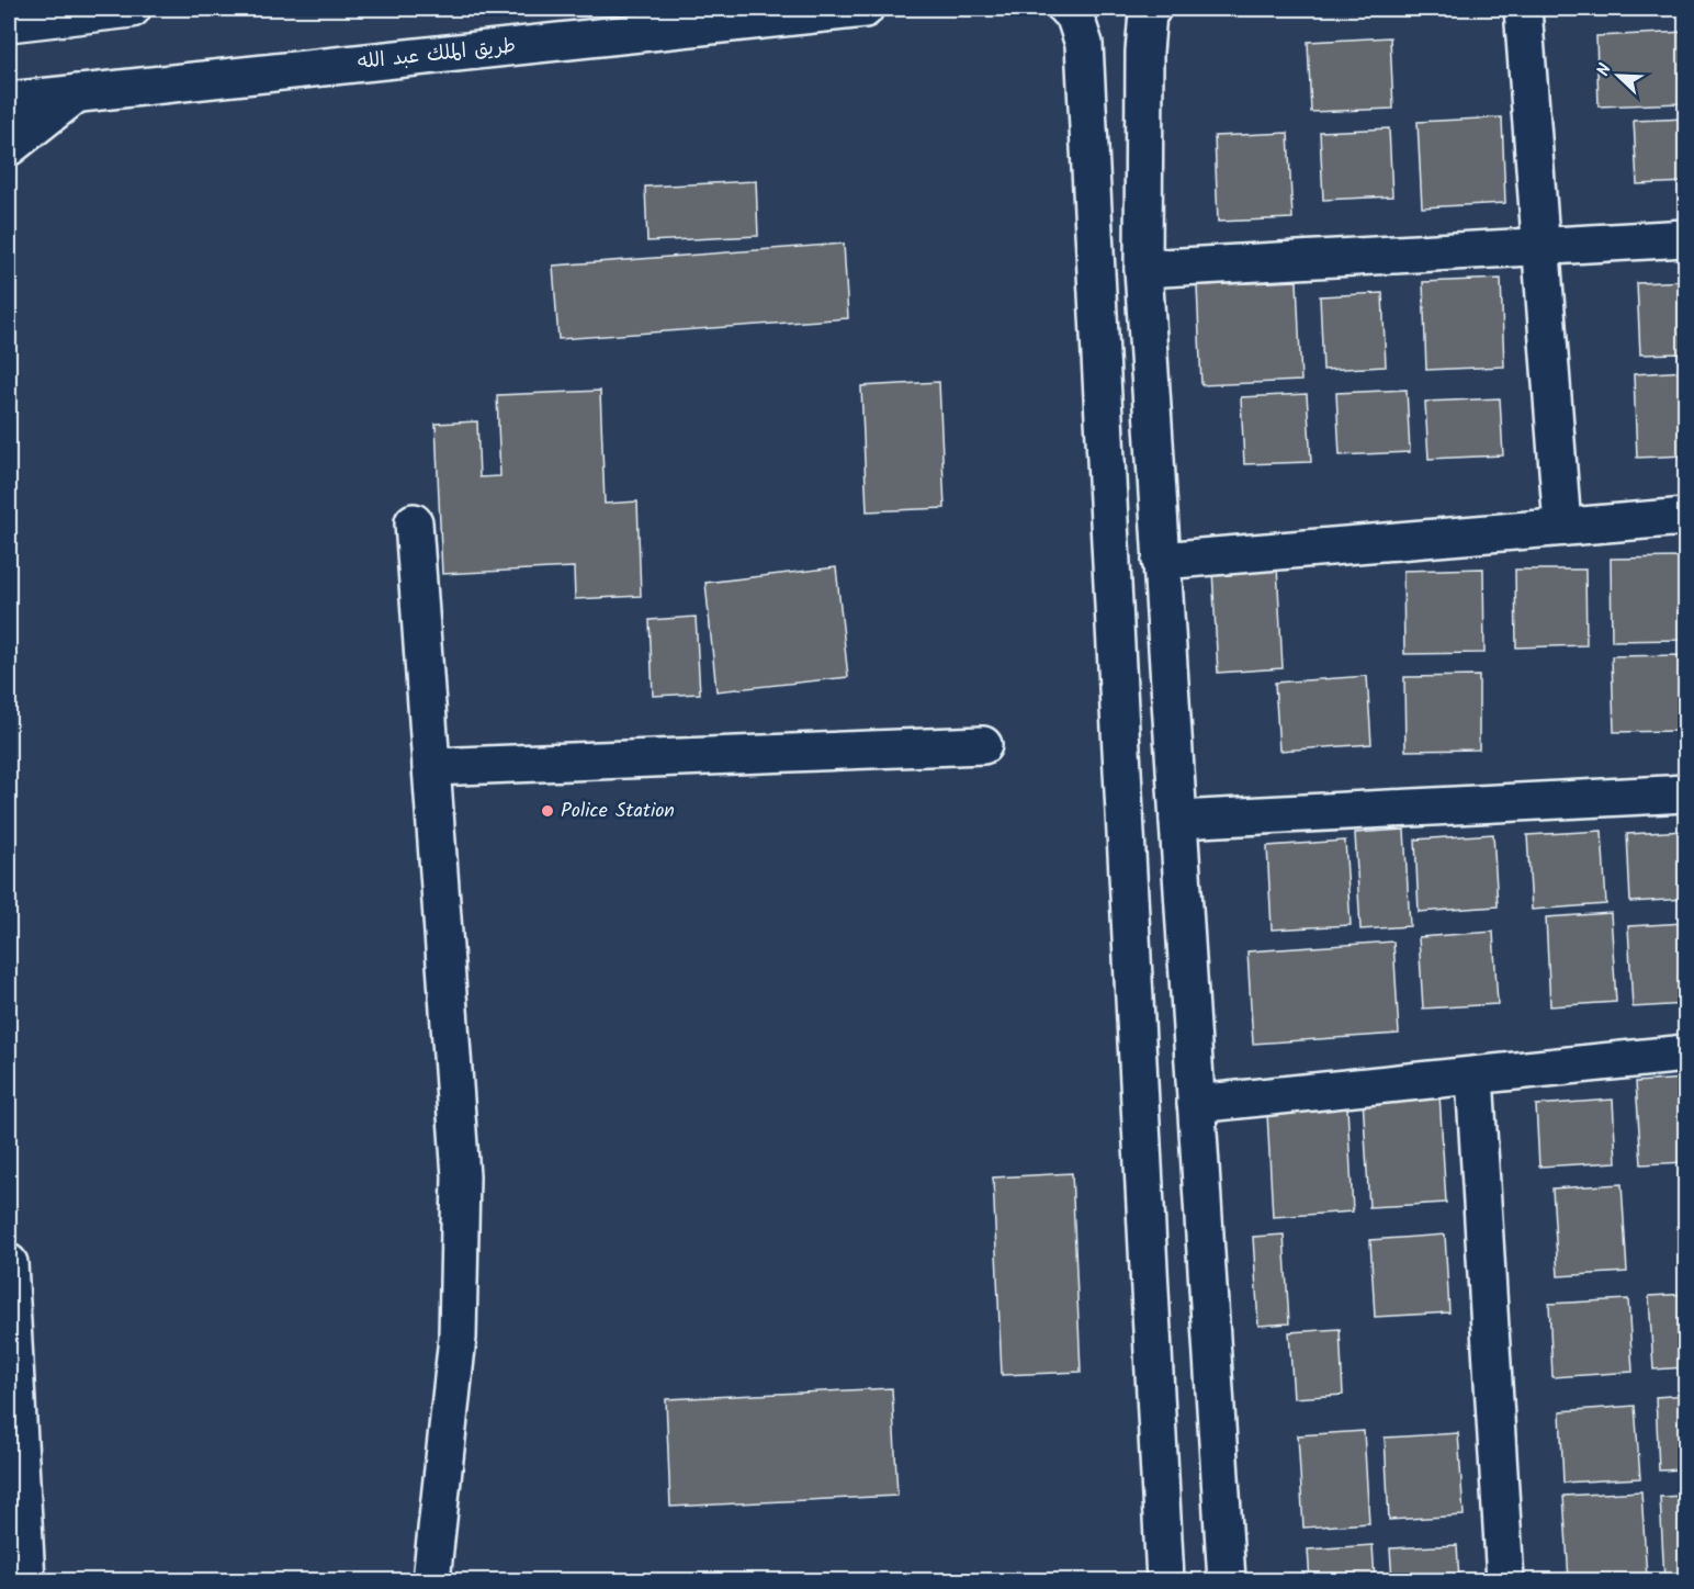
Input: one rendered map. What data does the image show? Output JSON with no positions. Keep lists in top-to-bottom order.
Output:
{
  "streets": {
    "main road": ["طريق الملك عبد الله"]
  },
  "places": ["Police Station"],
  "north": "top left"
}
